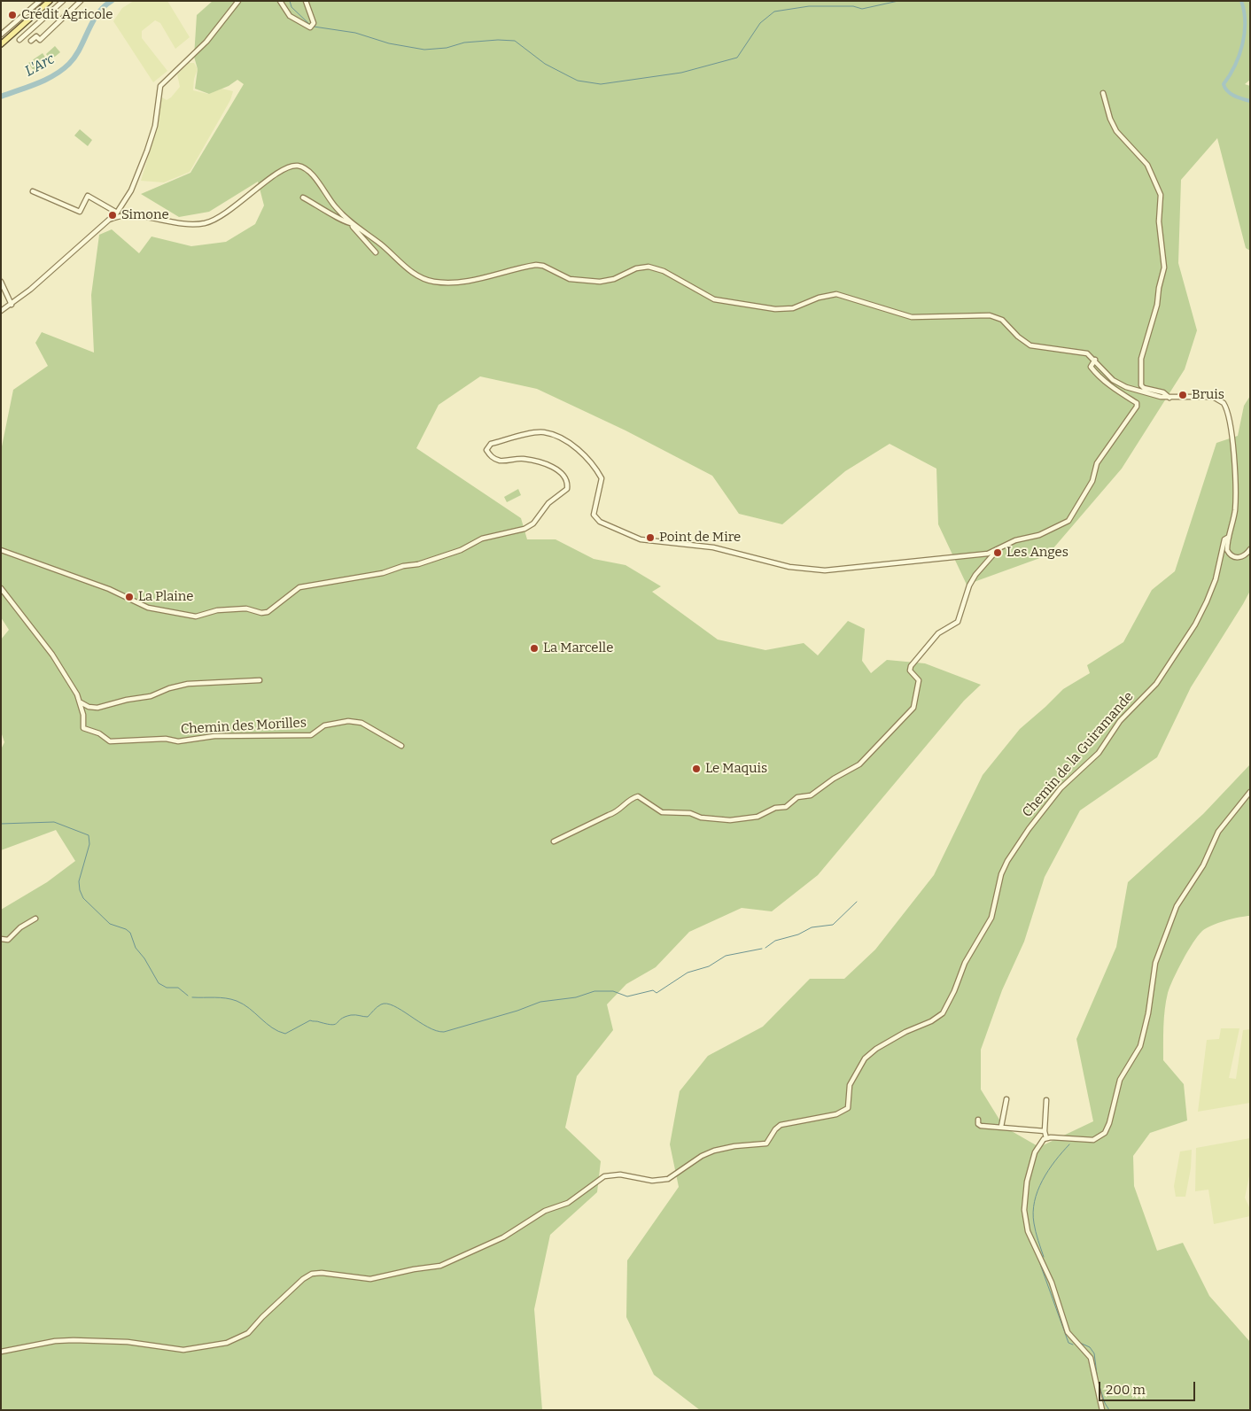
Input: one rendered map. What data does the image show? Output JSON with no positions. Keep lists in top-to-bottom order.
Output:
{
  "streets": {
    "street": ["Chemin des Morilles", "Chemin de la Guiramande"]
  },
  "water": ["L'Arc"],
  "places": [
    "Crédit Agricole",
    "Simone",
    "Bruis",
    "Point de Mire",
    "Les Anges",
    "La Plaine",
    "La Marcelle",
    "Le Maquis"
  ],
  "scale_bar": "200 m"
}
